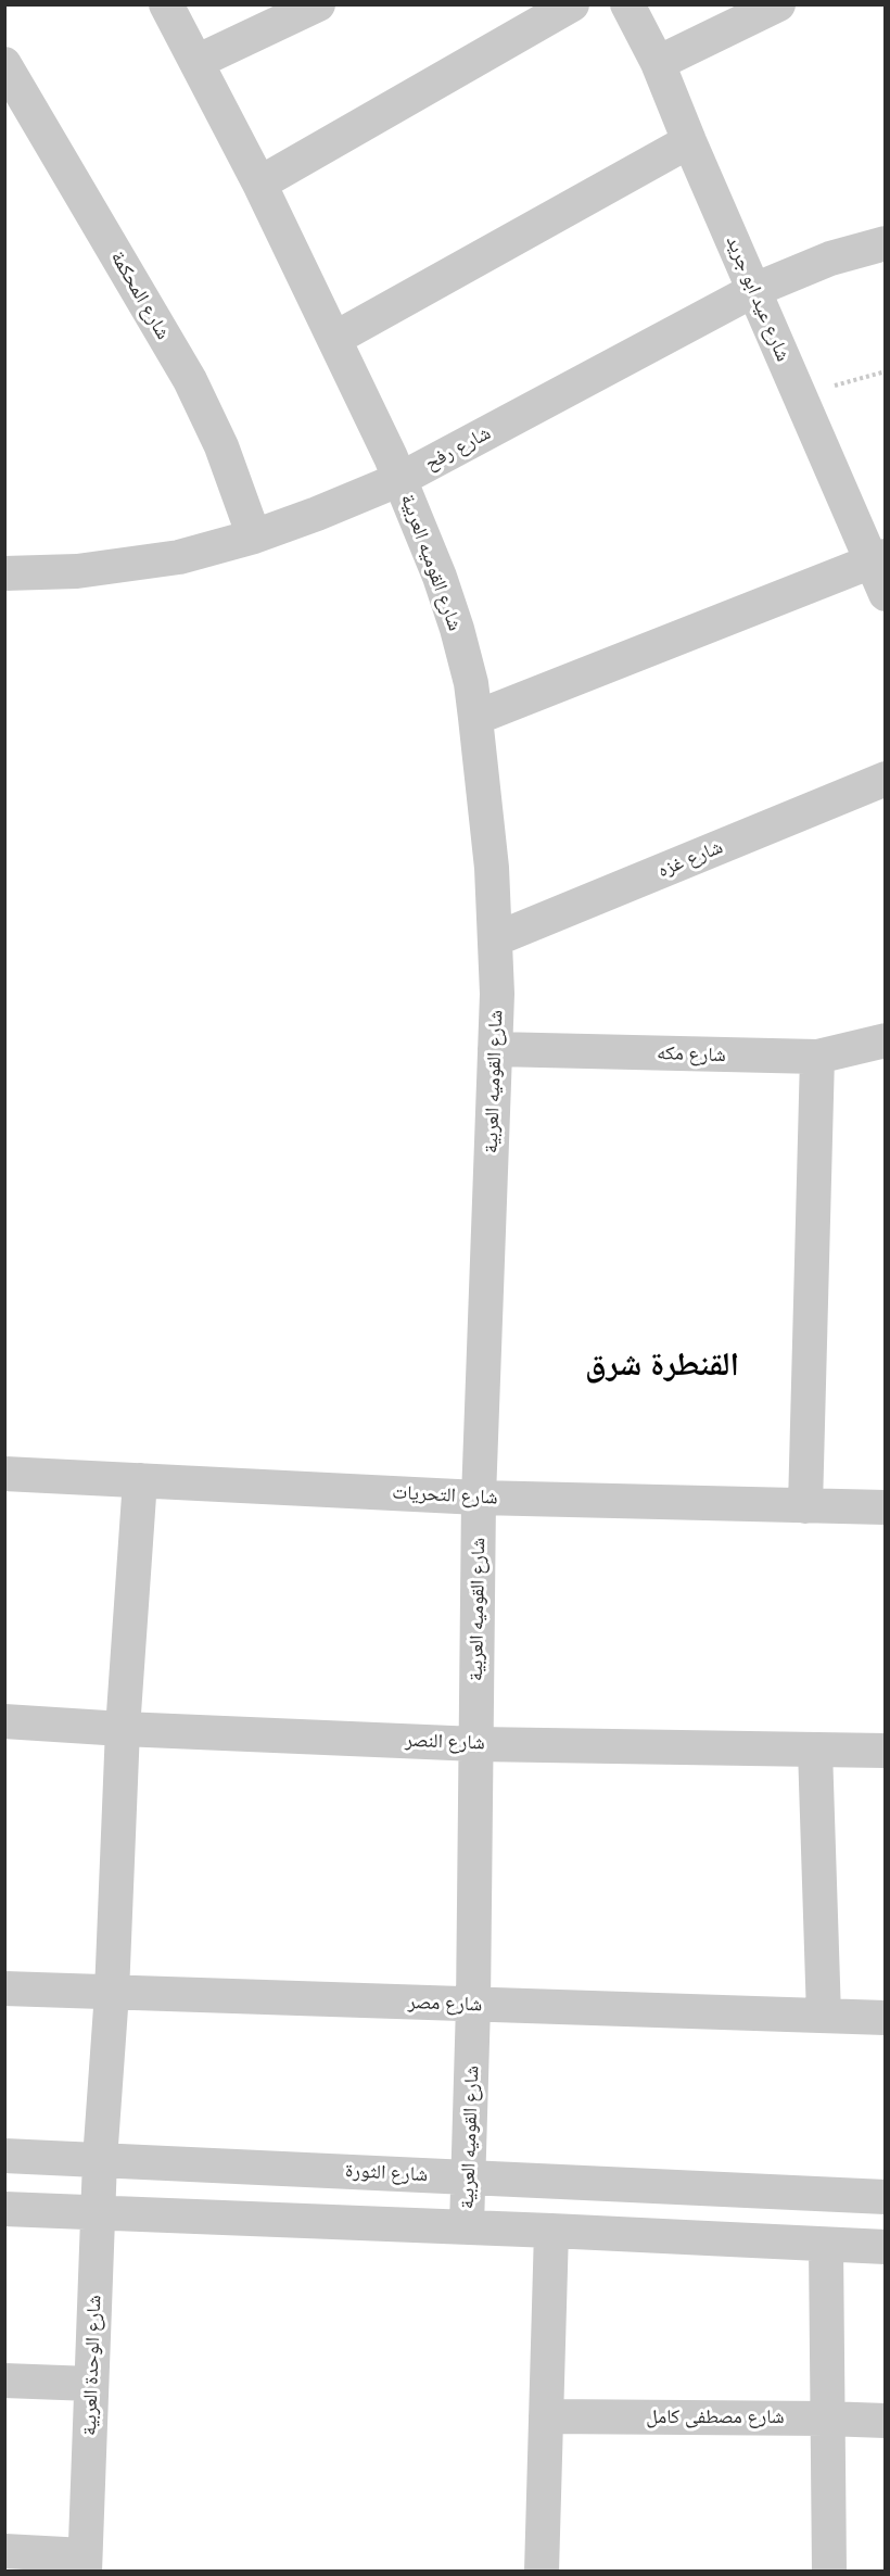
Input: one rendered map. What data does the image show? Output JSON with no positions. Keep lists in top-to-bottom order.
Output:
{
  "streets": {
    "street": [
      "شارع المحكمة",
      "شارع عيد ابو جريد",
      "شارع رفح",
      "شارع القوميه العربية",
      "شارع غزه",
      "شارع مكه",
      "شارع التحريات",
      "شارع النصر",
      "شارع مصر",
      "شارع الثورة",
      "شارع الوحدة العربية",
      "شارع مصطفى كامل"
    ]
  },
  "crossings": [
    ["شارع المحكمة", "شارع رفح"],
    ["شارع عيد ابو جريد", "شارع رفح"],
    ["شارع رفح", "شارع القوميه العربية"],
    ["شارع القوميه العربية", "شارع غزه"],
    ["شارع القوميه العربية", "شارع مكه"],
    ["شارع القوميه العربية", "شارع التحريات"],
    ["شارع القوميه العربية", "شارع النصر"],
    ["شارع القوميه العربية", "شارع مصر"],
    ["شارع القوميه العربية", "شارع الثورة"],
    ["شارع التحريات", "شارع الوحدة العربية"],
    ["شارع النصر", "شارع الوحدة العربية"],
    ["شارع مصر", "شارع الوحدة العربية"],
    ["شارع الثورة", "شارع الوحدة العربية"]
  ],
  "districts": ["القنطرة شرق"]
}
